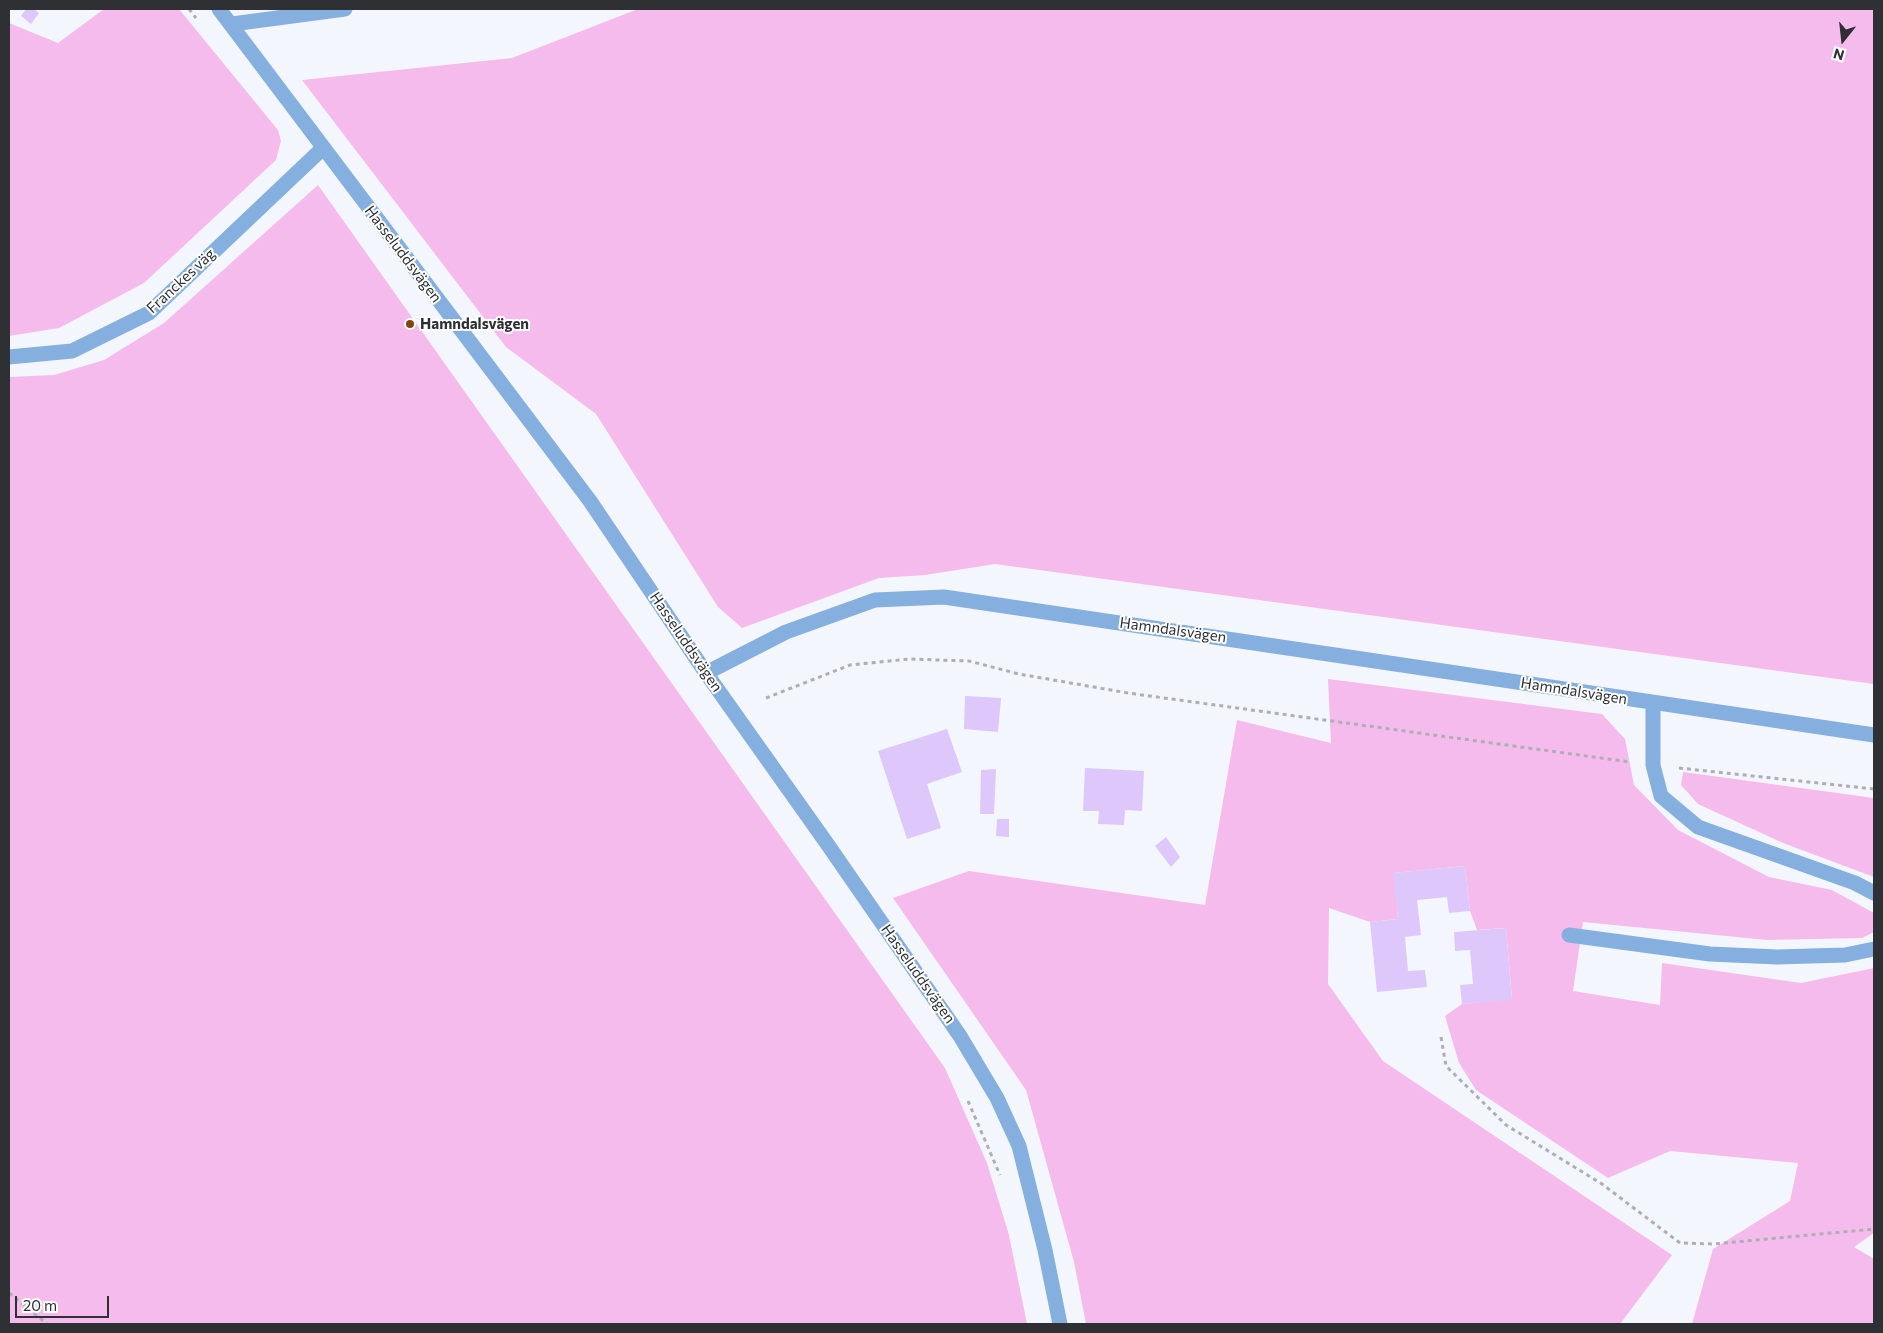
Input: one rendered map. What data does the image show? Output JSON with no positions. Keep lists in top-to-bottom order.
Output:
{
  "streets": {
    "street": ["Hasseluddsvägen", "Franckes väg", "Hamndalsvägen"]
  },
  "crossings": [
    ["Hasseluddsvägen", "Franckes väg"],
    ["Hasseluddsvägen", "Hamndalsvägen"]
  ],
  "places": ["Hamndalsvägen"],
  "scale_bar": "20 m",
  "north": "bottom"
}
